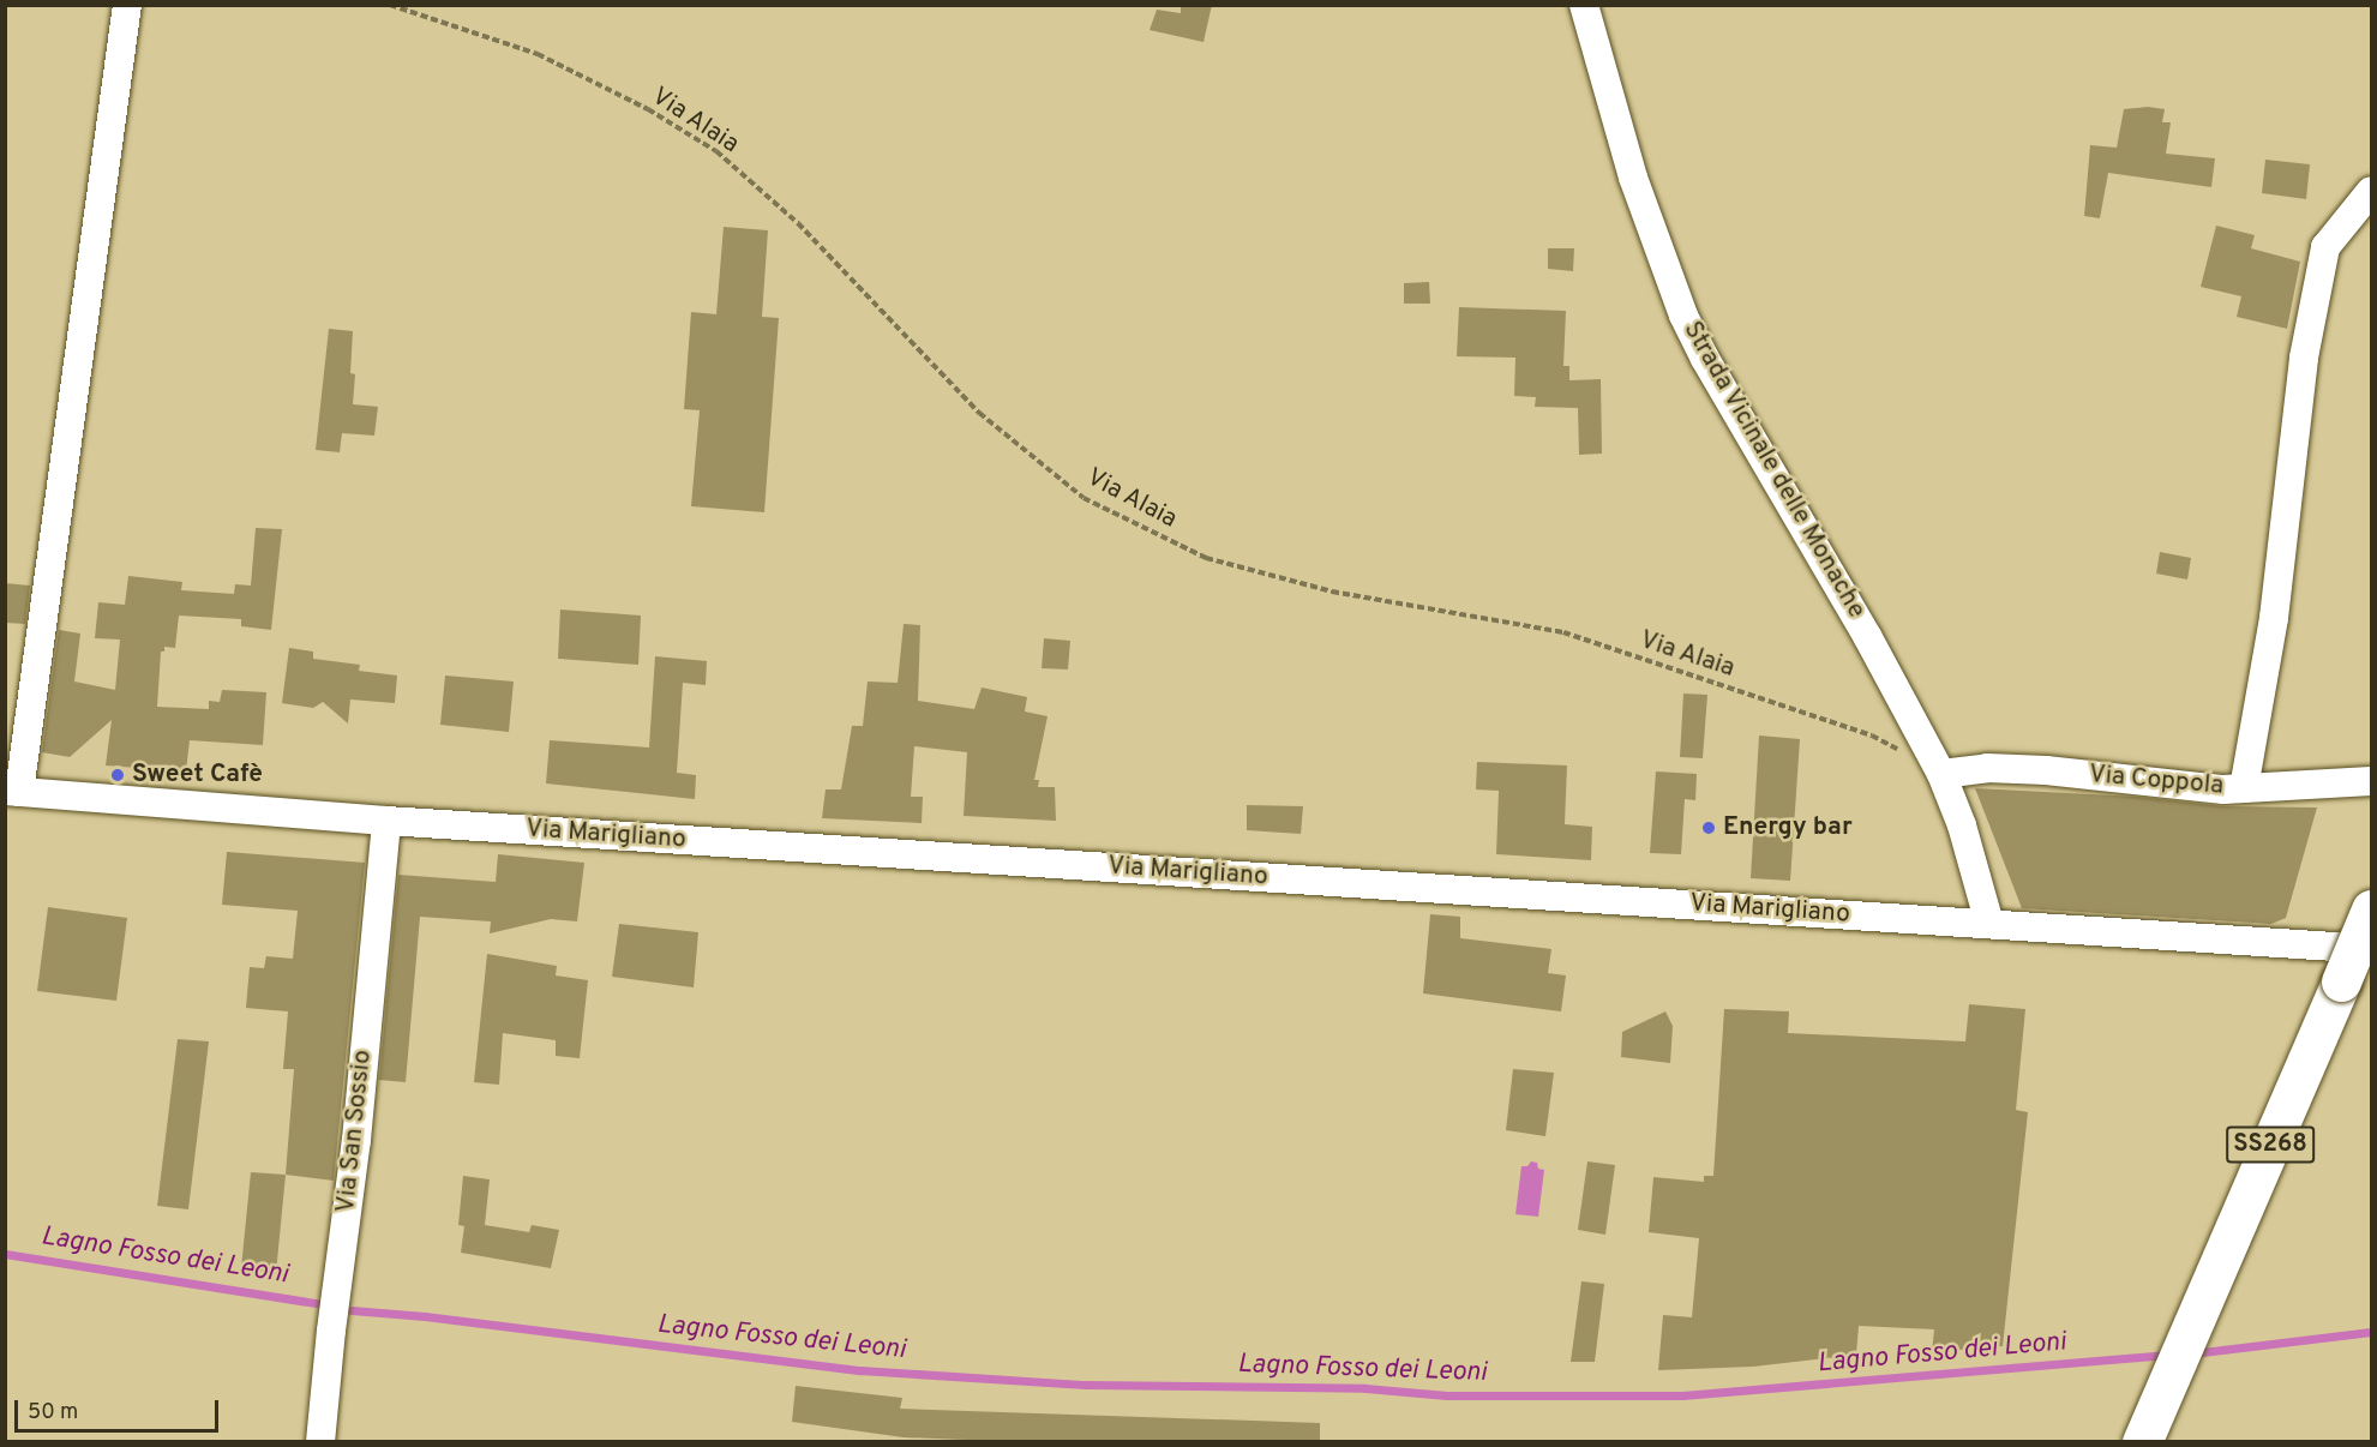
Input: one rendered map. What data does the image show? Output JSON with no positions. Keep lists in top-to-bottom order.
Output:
{
  "streets": {
    "highway": ["SS268"],
    "street": [
      "Strada Vicinale delle Monache",
      "Via Coppola",
      "Via Marigliano",
      "Via San Sossio"
    ],
    "path": ["Via Alaia"]
  },
  "crossings": [
    ["Via Alaia", "Strada Vicinale delle Monache"],
    ["Via Alaia", "Via Coppola"],
    ["Strada Vicinale delle Monache", "Via Coppola"],
    ["Strada Vicinale delle Monache", "Via Marigliano"],
    ["Via Marigliano", "Via San Sossio"]
  ],
  "water": ["Lagno Fosso dei Leoni"],
  "places": ["Sweet Cafè", "Energy bar"],
  "scale_bar": "50 m"
}
